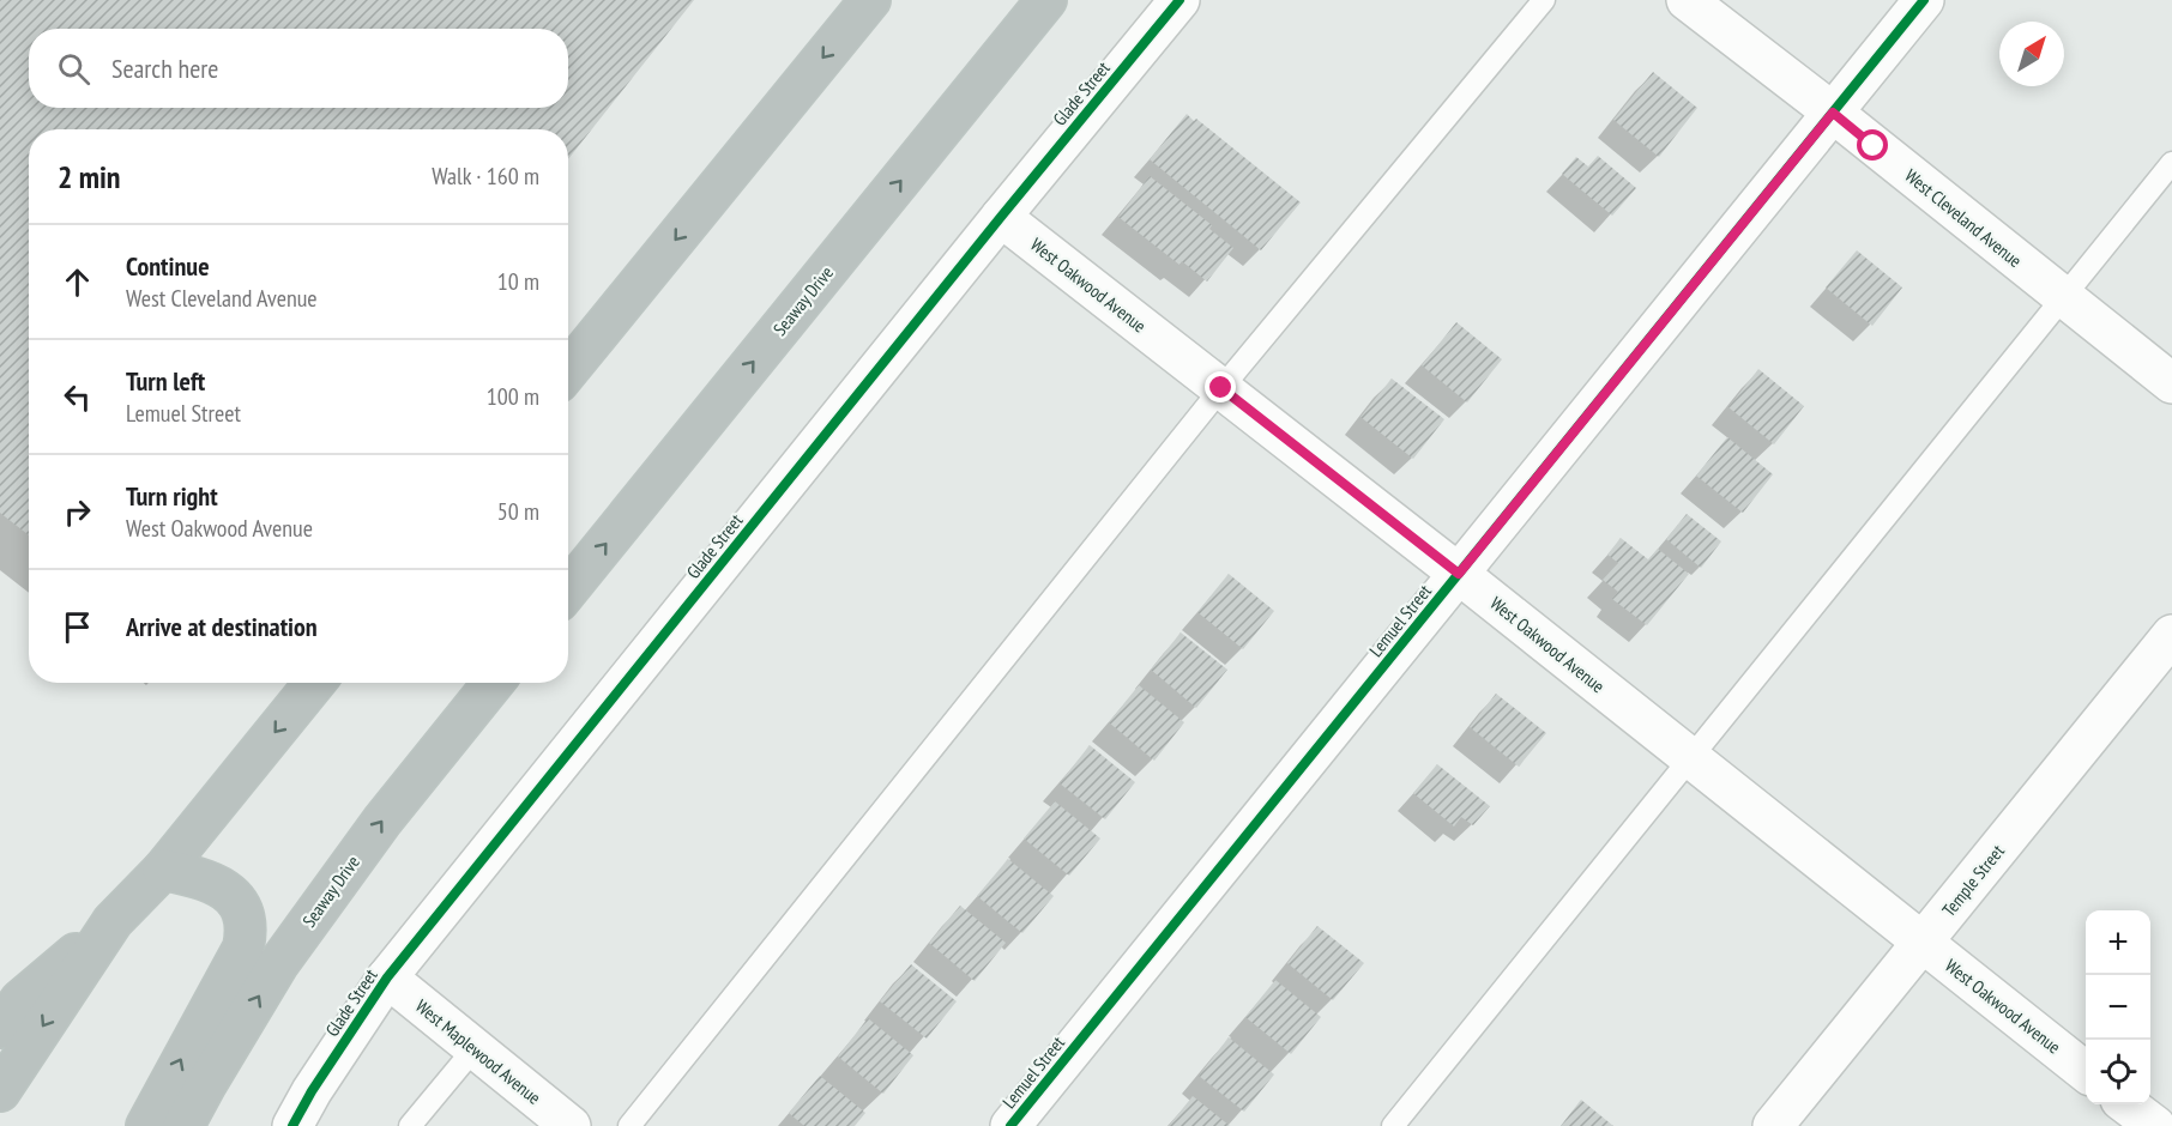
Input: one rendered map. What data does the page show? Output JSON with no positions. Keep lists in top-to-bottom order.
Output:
{
  "streets": {
    "highway": ["Seaway Drive"],
    "street": [
      "Glade Street",
      "West Cleveland Avenue",
      "West Oakwood Avenue",
      "Lemuel Street",
      "Temple Street",
      "West Maplewood Avenue"
    ]
  },
  "crossings": [
    ["Glade Street", "West Oakwood Avenue"],
    ["Glade Street", "West Maplewood Avenue"],
    ["West Cleveland Avenue", "Lemuel Street"],
    ["West Oakwood Avenue", "Lemuel Street"],
    ["West Oakwood Avenue", "Temple Street"]
  ],
  "north": "top right",
  "page": {
    "search": "Search here",
    "heading": ["2 min", "Walk · 160 m"],
    "list": [
      ["Continue", "West Cleveland Avenue", "10 m"],
      ["Turn left", "Lemuel Street", "100 m"],
      ["Turn right", "West Oakwood Avenue", "50 m"],
      "Arrive at destination"
    ],
    "map_buttons": ["+", "−"]
  }
}
